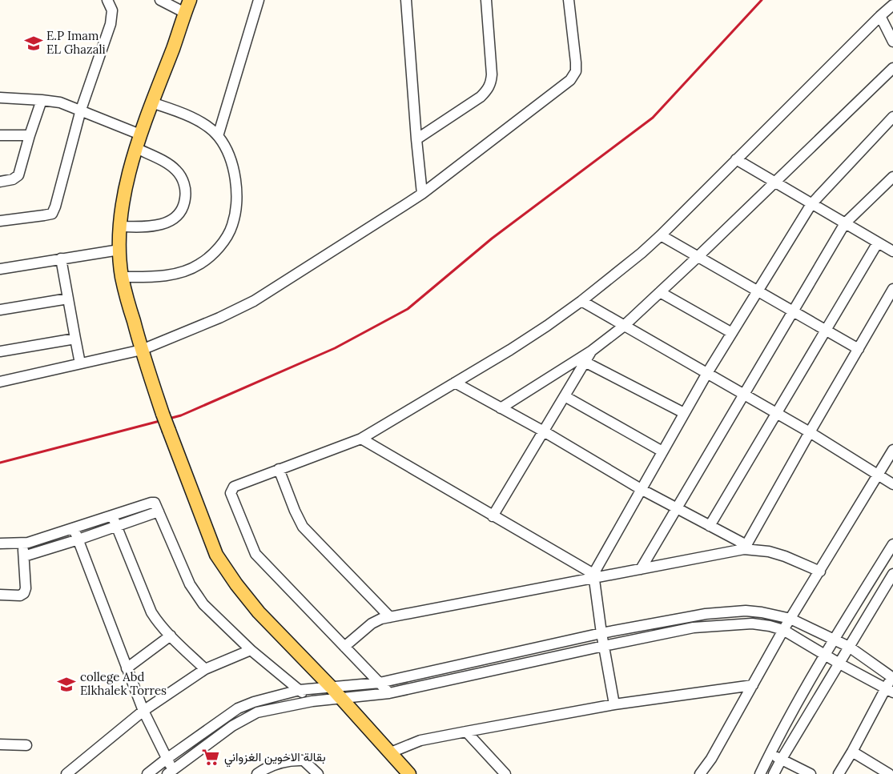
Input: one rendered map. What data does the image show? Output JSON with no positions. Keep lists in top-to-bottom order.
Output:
{
  "places": {
    "school or university": ["E.P Imam EL Ghazali", "college Abd Elkhalek Torres"],
    "supermarket": ["بقالة الاخوين الغزواني"]
  }
}
